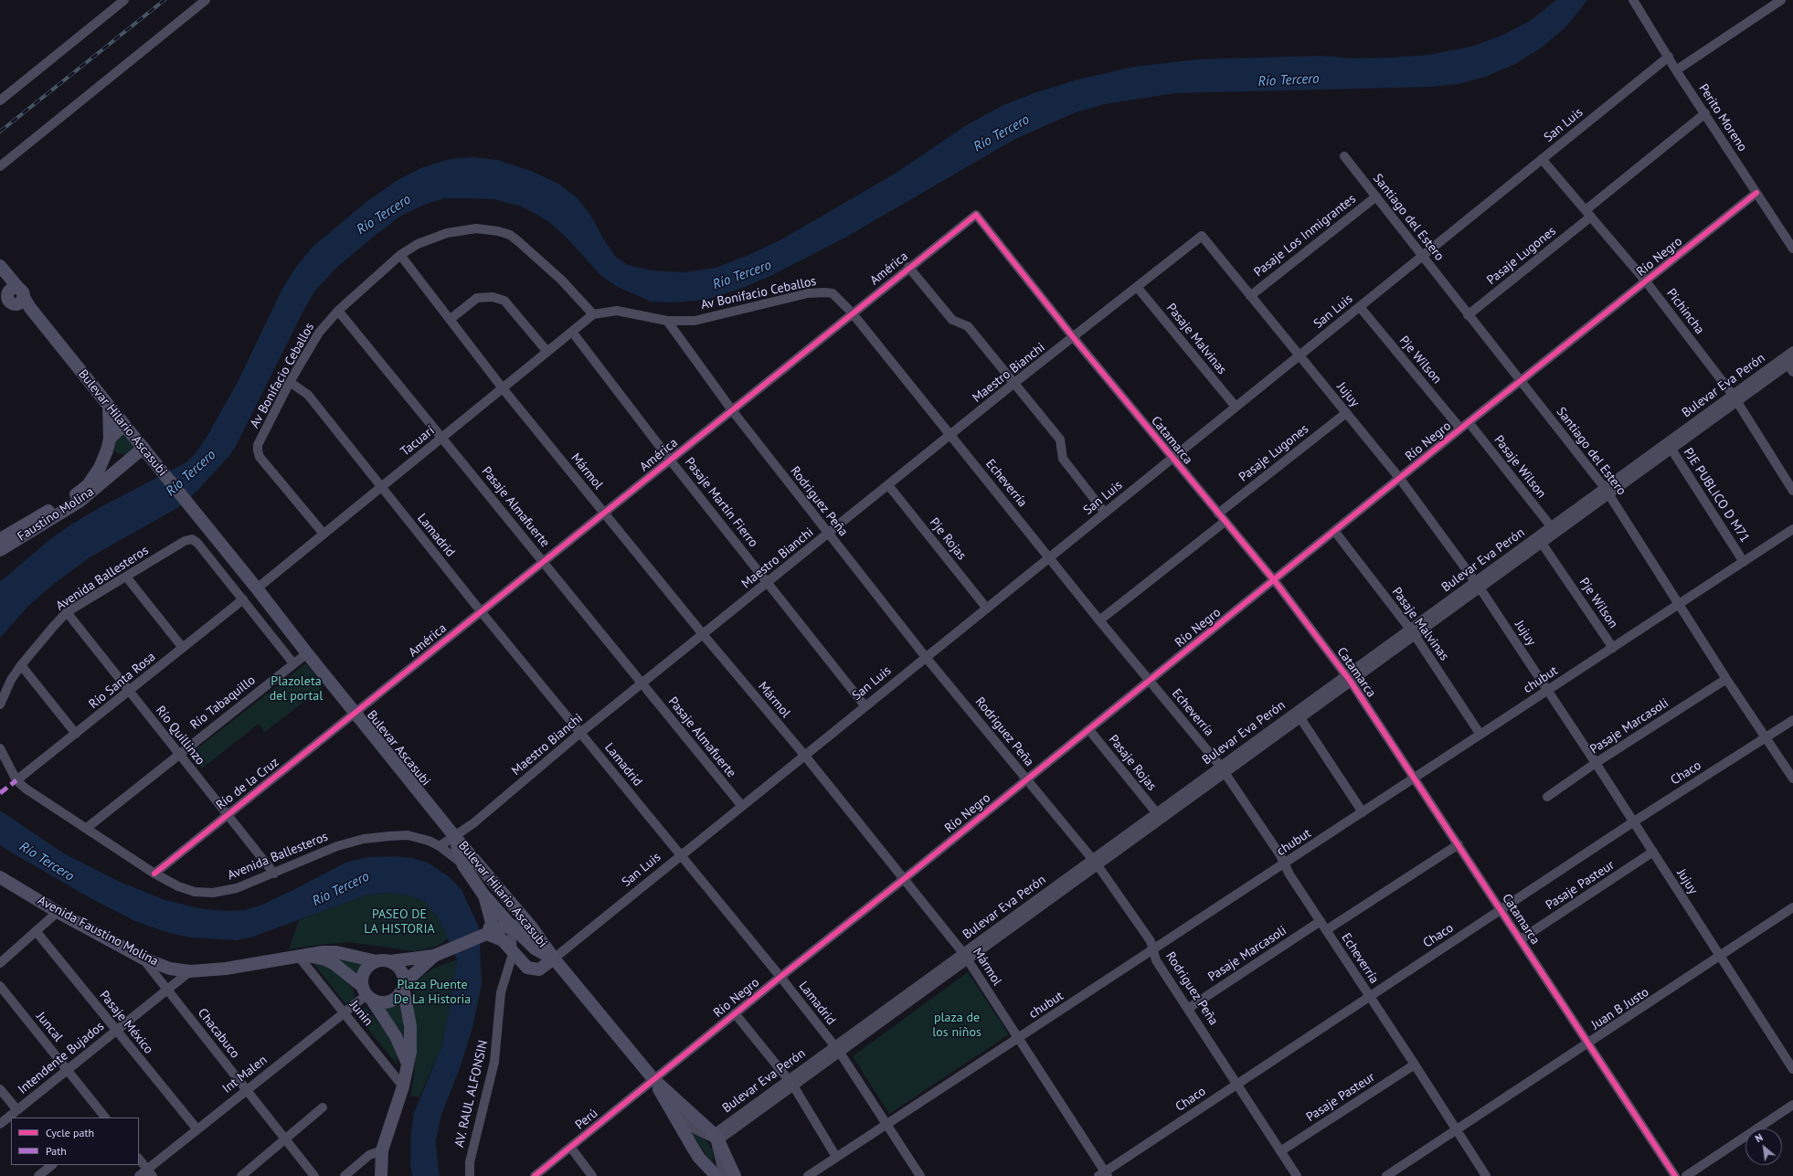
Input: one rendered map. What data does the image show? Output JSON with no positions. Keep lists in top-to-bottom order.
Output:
{
  "streets": {
    "main road": [
      "Bulevar Hilario Ascasubi",
      "Faustino Molina",
      "Bulevar Ascasubi",
      "Avenida Faustino Molina"
    ],
    "street": [
      "Perito Moreno",
      "San Luis",
      "Santiago del Estero",
      "Pasaje Los Inmigrantes",
      "Pasaje Lugones",
      "Río Negro",
      "América",
      "Av Bonifacio Ceballos",
      "Pichincha",
      "Pasaje Malvinas",
      "Pje Wilson",
      "Maestro Bianchi",
      "Bulevar Eva Perón",
      "Jujuy",
      "Catamarca",
      "Tacuarí",
      "Pasaje Wilson",
      "Mármol",
      "Echeverría",
      "PJE PUBLICO D M71",
      "Rodriguez Peña",
      "Pasaje Martín Fierro",
      "Pasaje Almafuerte",
      "Lamadrid",
      "Pje Rojas",
      "Avenida Ballesteros",
      "chubut",
      "Río Santa Rosa",
      "Río Tabaquillo",
      "Pasaje Marcasoli",
      "Río Quillinzo",
      "Pasaje Rojas",
      "Chaco",
      "Río de la Cruz",
      "Pasaje Pasteur",
      "Juan B Justo",
      "Junin",
      "Pasaje México",
      "Juncal",
      "Chacabuco",
      "Intendente Bujados",
      "Int Malen",
      "AV. RAUL ALFONSIN",
      "Perú"
    ]
  },
  "crossings": [
    ["Perito Moreno", "San Luis"],
    ["Perito Moreno", "Pasaje Lugones"],
    ["Perito Moreno", "Río Negro"],
    ["San Luis", "Santiago del Estero"],
    ["San Luis", "Pichincha"],
    ["San Luis", "Pasaje Malvinas"],
    ["San Luis", "Pje Wilson"],
    ["San Luis", "Jujuy"],
    ["San Luis", "Bulevar Hilario Ascasubi"],
    ["San Luis", "Catamarca"],
    ["San Luis", "Mármol"],
    ["San Luis", "Echeverría"],
    ["San Luis", "Rodriguez Peña"],
    ["San Luis", "Pasaje Martín Fierro"],
    ["San Luis", "Pasaje Almafuerte"],
    ["San Luis", "Lamadrid"],
    ["San Luis", "Pje Rojas"],
    ["Santiago del Estero", "Pasaje Los Inmigrantes"],
    ["Santiago del Estero", "Pasaje Lugones"],
    ["Santiago del Estero", "Río Negro"],
    ["Santiago del Estero", "Bulevar Eva Perón"],
    ["Santiago del Estero", "chubut"],
    ["Santiago del Estero", "Pasaje Marcasoli"],
    ["Santiago del Estero", "Chaco"],
    ["Pasaje Los Inmigrantes", "Jujuy"],
    ["Pasaje Lugones", "Pichincha"],
    ["Pasaje Lugones", "Jujuy"],
    ["Pasaje Lugones", "Catamarca"],
    ["Río Negro", "Pichincha"],
    ["Río Negro", "Pasaje Malvinas"],
    ["Río Negro", "Pje Wilson"],
    ["Río Negro", "Jujuy"],
    ["Río Negro", "Bulevar Hilario Ascasubi"],
    ["Río Negro", "Catamarca"],
    ["Río Negro", "Pasaje Wilson"],
    ["Río Negro", "Mármol"],
    ["Río Negro", "Echeverría"],
    ["Río Negro", "Rodriguez Peña"],
    ["Río Negro", "Lamadrid"],
    ["Río Negro", "Pasaje Rojas"],
    ["Río Negro", "Perú"],
    ["América", "Av Bonifacio Ceballos"],
    ["América", "Catamarca"],
    ["América", "Mármol"],
    ["América", "Echeverría"],
    ["América", "Rodriguez Peña"],
    ["América", "Pasaje Martín Fierro"],
    ["América", "Pasaje Almafuerte"],
    ["América", "Lamadrid"],
    ["América", "Bulevar Ascasubi"],
    ["América", "Río de la Cruz"],
    ["Av Bonifacio Ceballos", "Tacuarí"],
    ["Av Bonifacio Ceballos", "Mármol"],
    ["Av Bonifacio Ceballos", "Echeverría"],
    ["Av Bonifacio Ceballos", "Rodriguez Peña"],
    ["Av Bonifacio Ceballos", "Pasaje Almafuerte"],
    ["Av Bonifacio Ceballos", "Lamadrid"],
    ["Pichincha", "Bulevar Eva Perón"],
    ["Pasaje Malvinas", "Maestro Bianchi"],
    ["Pasaje Malvinas", "Bulevar Eva Perón"],
    ["Pasaje Malvinas", "chubut"],
    ["Pje Wilson", "Bulevar Eva Perón"],
    ["Pje Wilson", "chubut"],
    ["Maestro Bianchi", "Jujuy"],
    ["Maestro Bianchi", "Bulevar Hilario Ascasubi"],
    ["Maestro Bianchi", "Catamarca"],
    ["Maestro Bianchi", "Mármol"],
    ["Maestro Bianchi", "Echeverría"],
    ["Maestro Bianchi", "Rodriguez Peña"],
    ["Maestro Bianchi", "Pasaje Martín Fierro"],
    ["Maestro Bianchi", "Pasaje Almafuerte"],
    ["Maestro Bianchi", "Lamadrid"],
    ["Maestro Bianchi", "Pje Rojas"],
    ["Maestro Bianchi", "Avenida Ballesteros"],
    ["Maestro Bianchi", "Bulevar Ascasubi"],
    ["Bulevar Eva Perón", "Jujuy"],
    ["Bulevar Eva Perón", "Bulevar Hilario Ascasubi"],
    ["Bulevar Eva Perón", "Catamarca"],
    ["Bulevar Eva Perón", "Pasaje Wilson"],
    ["Bulevar Eva Perón", "Mármol"],
    ["Bulevar Eva Perón", "Echeverría"],
    ["Bulevar Eva Perón", "PJE PUBLICO D M71"],
    ["Bulevar Eva Perón", "Rodriguez Peña"],
    ["Bulevar Eva Perón", "Lamadrid"],
    ["Bulevar Eva Perón", "Pasaje Rojas"],
    ["Jujuy", "chubut"],
    ["Jujuy", "Pasaje Marcasoli"],
    ["Jujuy", "Chaco"],
    ["Jujuy", "Pasaje Pasteur"],
    ["Jujuy", "Juan B Justo"],
    ["Bulevar Hilario Ascasubi", "Tacuarí"],
    ["Bulevar Hilario Ascasubi", "Faustino Molina"],
    ["Bulevar Hilario Ascasubi", "Avenida Ballesteros"],
    ["Bulevar Hilario Ascasubi", "Bulevar Ascasubi"],
    ["Bulevar Hilario Ascasubi", "Perú"],
    ["Catamarca", "chubut"],
    ["Catamarca", "Chaco"],
    ["Catamarca", "Pasaje Pasteur"],
    ["Catamarca", "Juan B Justo"],
    ["Tacuarí", "Mármol"],
    ["Tacuarí", "Pasaje Martín Fierro"],
    ["Tacuarí", "Pasaje Almafuerte"],
    ["Tacuarí", "Lamadrid"],
    ["Tacuarí", "Bulevar Ascasubi"],
    ["Mármol", "chubut"],
    ["Mármol", "Chaco"],
    ["Echeverría", "chubut"],
    ["Echeverría", "Pasaje Marcasoli"],
    ["Echeverría", "Chaco"],
    ["Echeverría", "Pasaje Pasteur"],
    ["Echeverría", "Juan B Justo"],
    ["PJE PUBLICO D M71", "chubut"],
    ["Rodriguez Peña", "chubut"],
    ["Rodriguez Peña", "Pasaje Marcasoli"],
    ["Rodriguez Peña", "Chaco"],
    ["Rodriguez Peña", "Pasaje Pasteur"],
    ["Lamadrid", "chubut"],
    ["Avenida Ballesteros", "Río Santa Rosa"],
    ["Avenida Ballesteros", "Río Tabaquillo"],
    ["Avenida Ballesteros", "Río Quillinzo"],
    ["Avenida Ballesteros", "Río de la Cruz"],
    ["Río Santa Rosa", "Río Quillinzo"],
    ["Río Tabaquillo", "Río Quillinzo"],
    ["Río Tabaquillo", "Bulevar Ascasubi"],
    ["Río Quillinzo", "Río de la Cruz"],
    ["Bulevar Ascasubi", "Río de la Cruz"],
    ["Avenida Faustino Molina", "Junin"],
    ["Avenida Faustino Molina", "Chacabuco"],
    ["Avenida Faustino Molina", "Intendente Bujados"],
    ["Junin", "Int Malen"],
    ["Pasaje México", "Intendente Bujados"],
    ["Pasaje México", "Int Malen"],
    ["Juncal", "Intendente Bujados"],
    ["Chacabuco", "Intendente Bujados"],
    ["Chacabuco", "Int Malen"]
  ],
  "water": ["Río Tercero"],
  "parks": [
    "Plazoleta del portal",
    "PASEO DE LA HISTORIA",
    "Plaza Puente De La Historia",
    "plaza de los niños"
  ],
  "legend": ["Cycle path", "Path"],
  "north": "top left"
}
